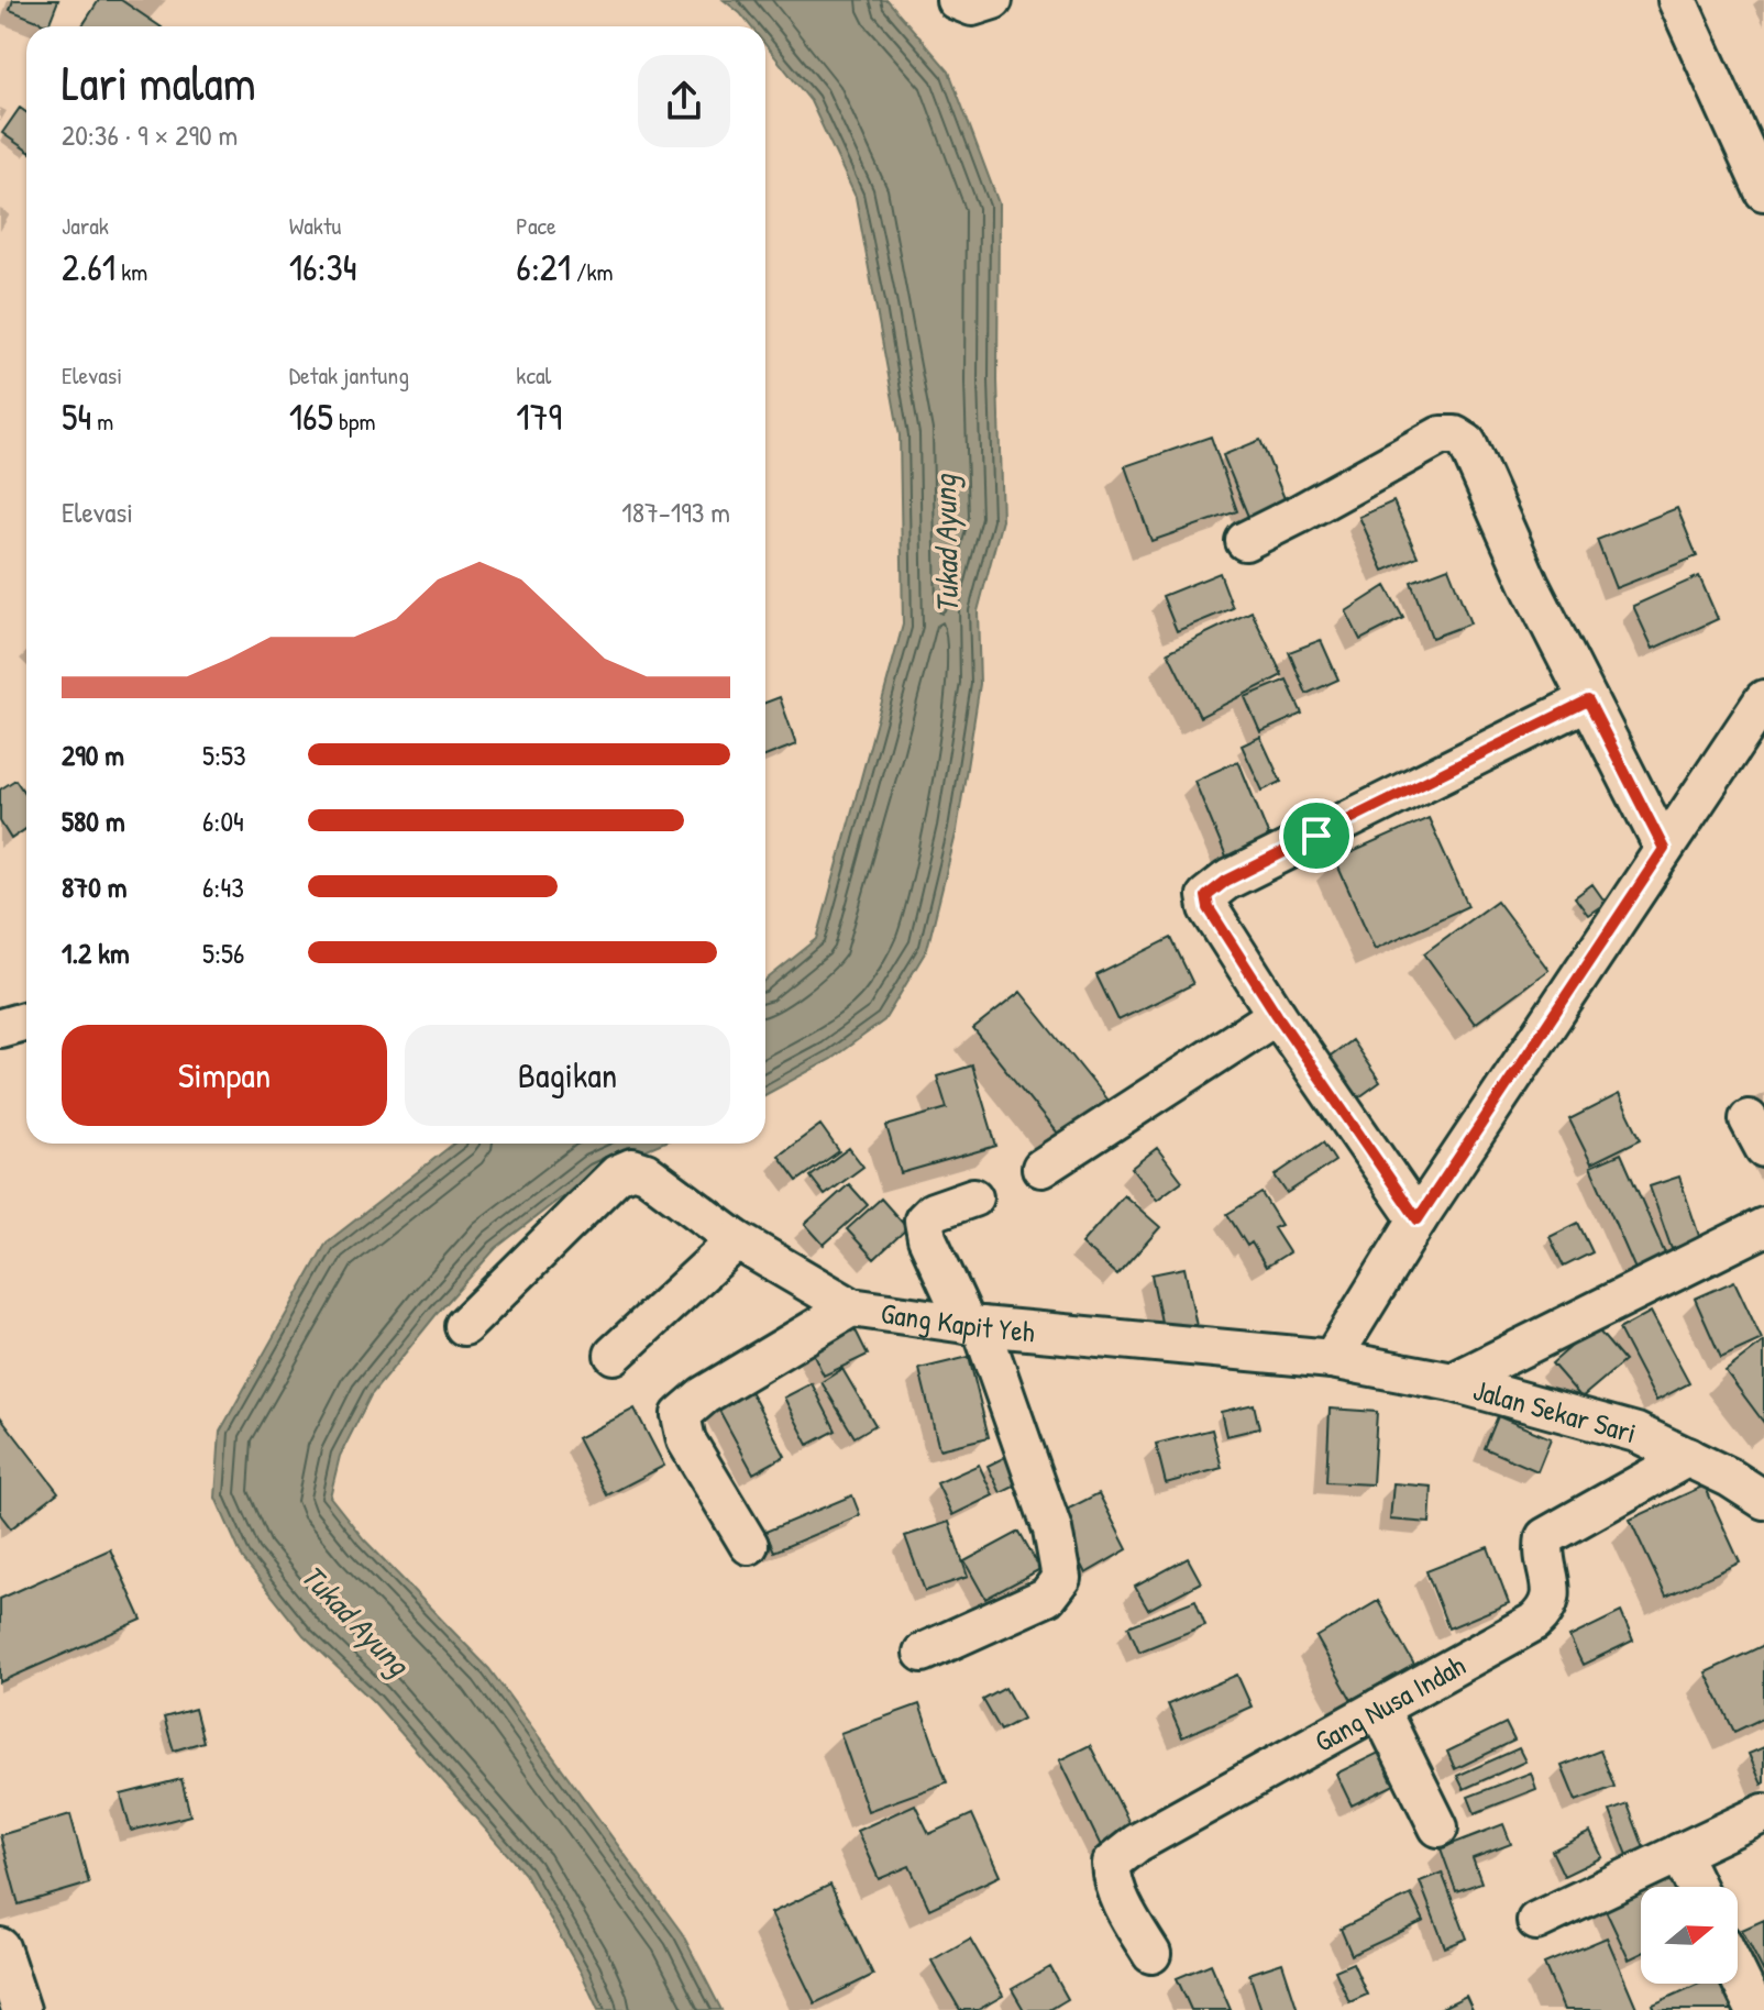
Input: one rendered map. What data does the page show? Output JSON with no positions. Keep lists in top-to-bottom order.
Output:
{
  "streets": {
    "street": ["Gang Kapit Yeh", "Jalan Sekar Sari", "Gang Nusa Indah"]
  },
  "crossings": [
    ["Gang Kapit Yeh", "Jalan Sekar Sari"],
    ["Jalan Sekar Sari", "Gang Nusa Indah"]
  ],
  "water": ["Tukad Ayung"],
  "north": "right",
  "page": {
    "heading": ["Lari malam", "20:36 · 9 × 290 m"],
    "stats": [
      ["Jarak", "2.61 km"],
      ["Waktu", "16:34"],
      ["Pace", "6:21 /km"],
      ["Elevasi", "54 m"],
      ["Detak jantung", "165 bpm"],
      ["kcal", "179"]
    ],
    "chart": ["Elevasi", "187–193 m"],
    "list": [
      {
        "name": "290 m",
        "note": "5:53"
      },
      {
        "name": "580 m",
        "note": "6:04"
      },
      {
        "name": "870 m",
        "note": "6:43"
      },
      {
        "name": "1.2 km",
        "note": "5:56"
      }
    ],
    "buttons": ["Simpan", "Bagikan"]
  }
}
